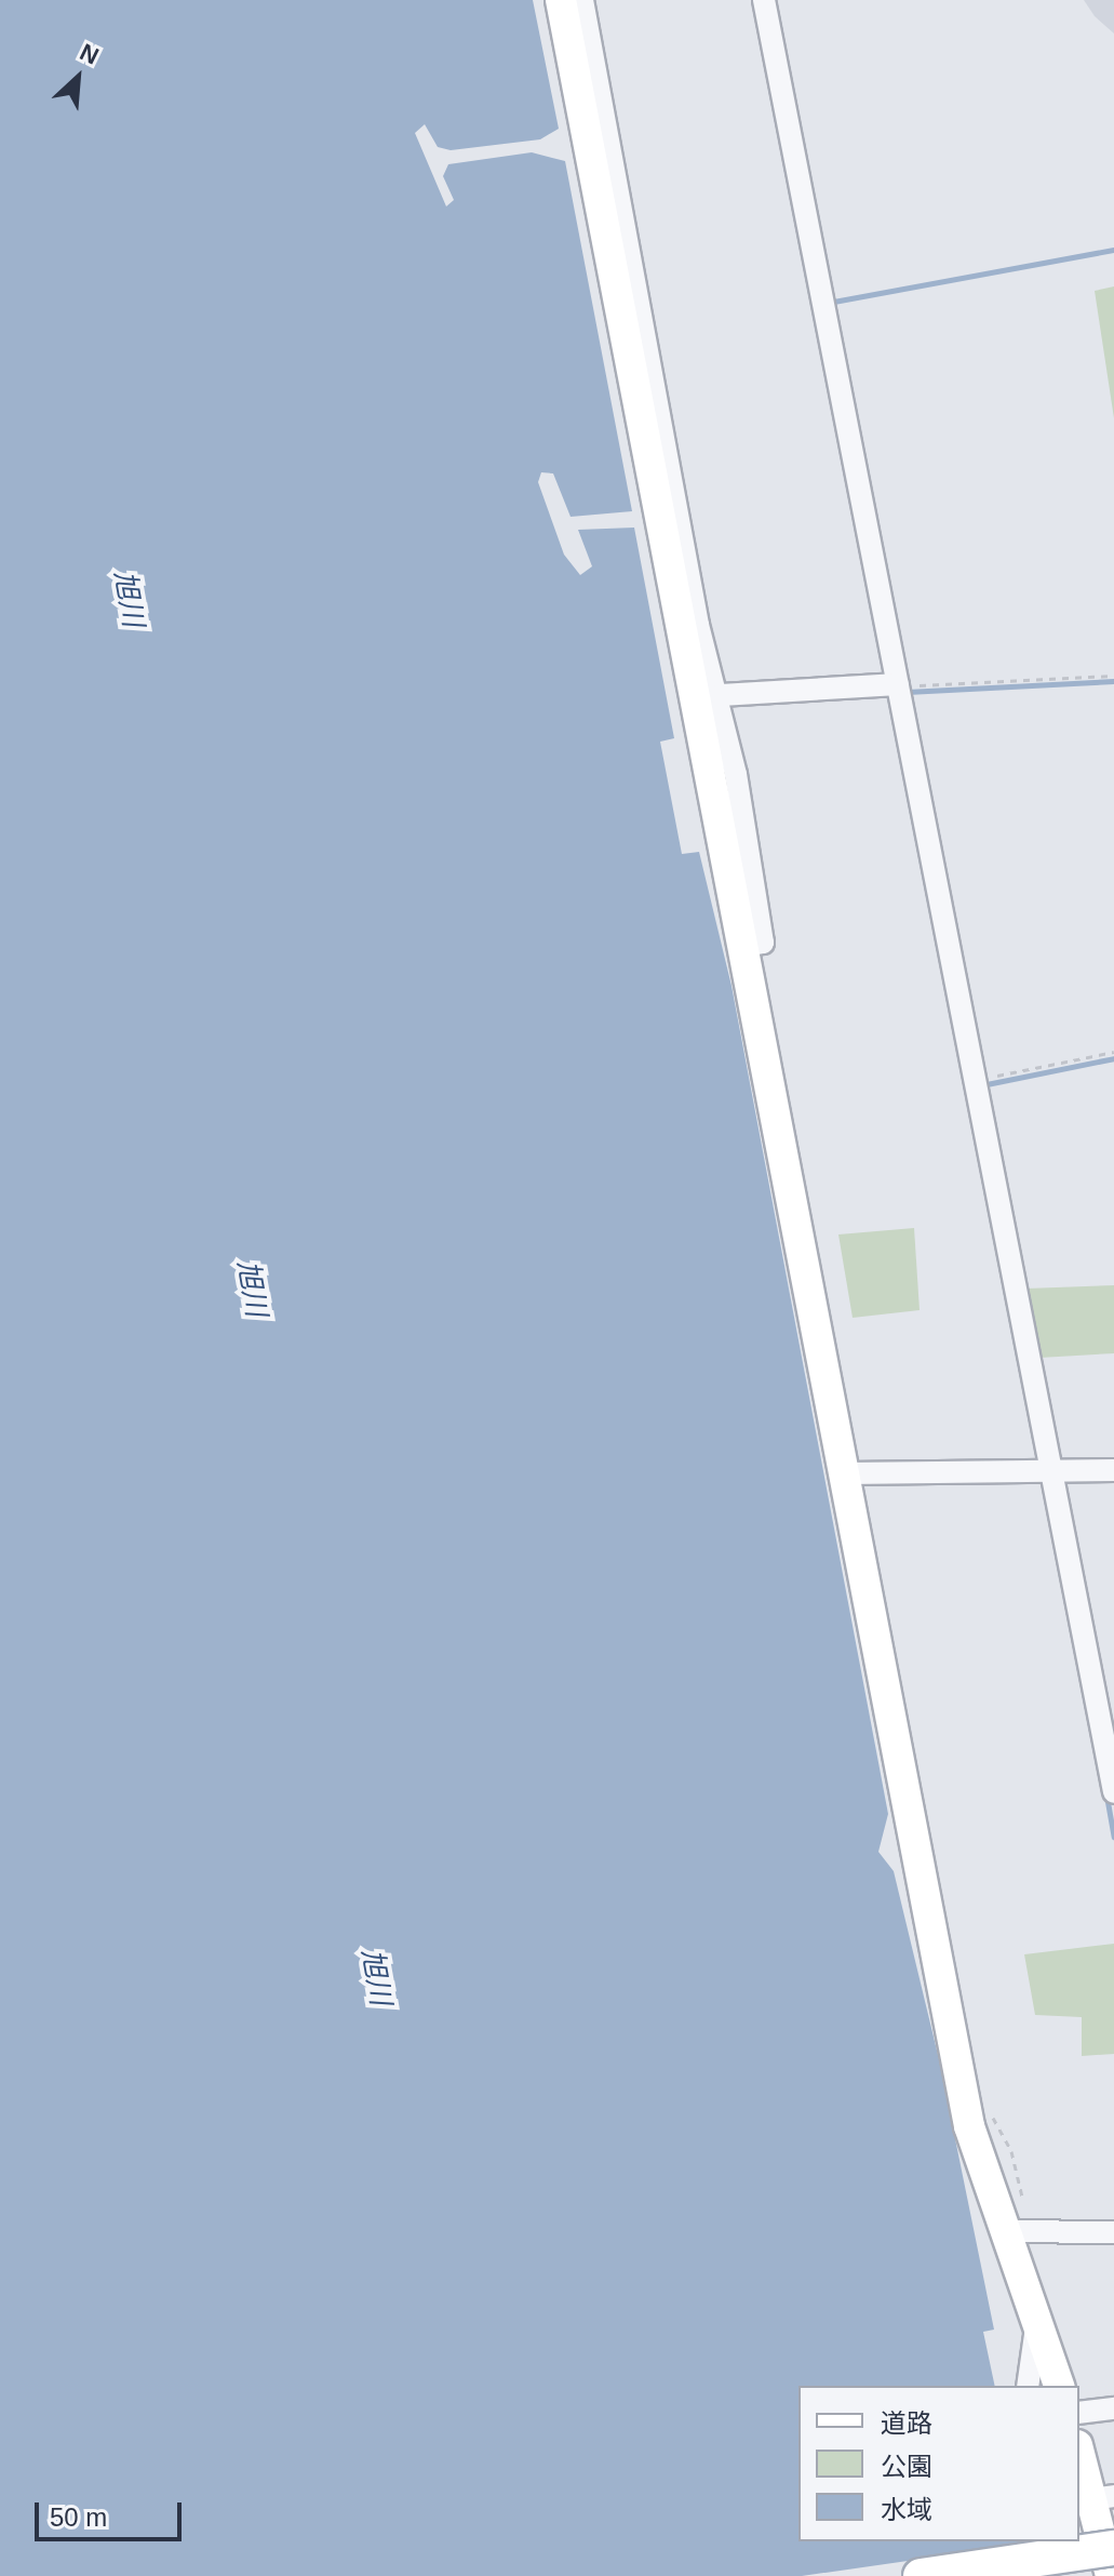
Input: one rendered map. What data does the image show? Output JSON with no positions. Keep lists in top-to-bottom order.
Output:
{
  "water": ["旭川"],
  "legend": ["道路", "公園", "水域"],
  "scale_bar": "50 m",
  "north": "top right"
}
